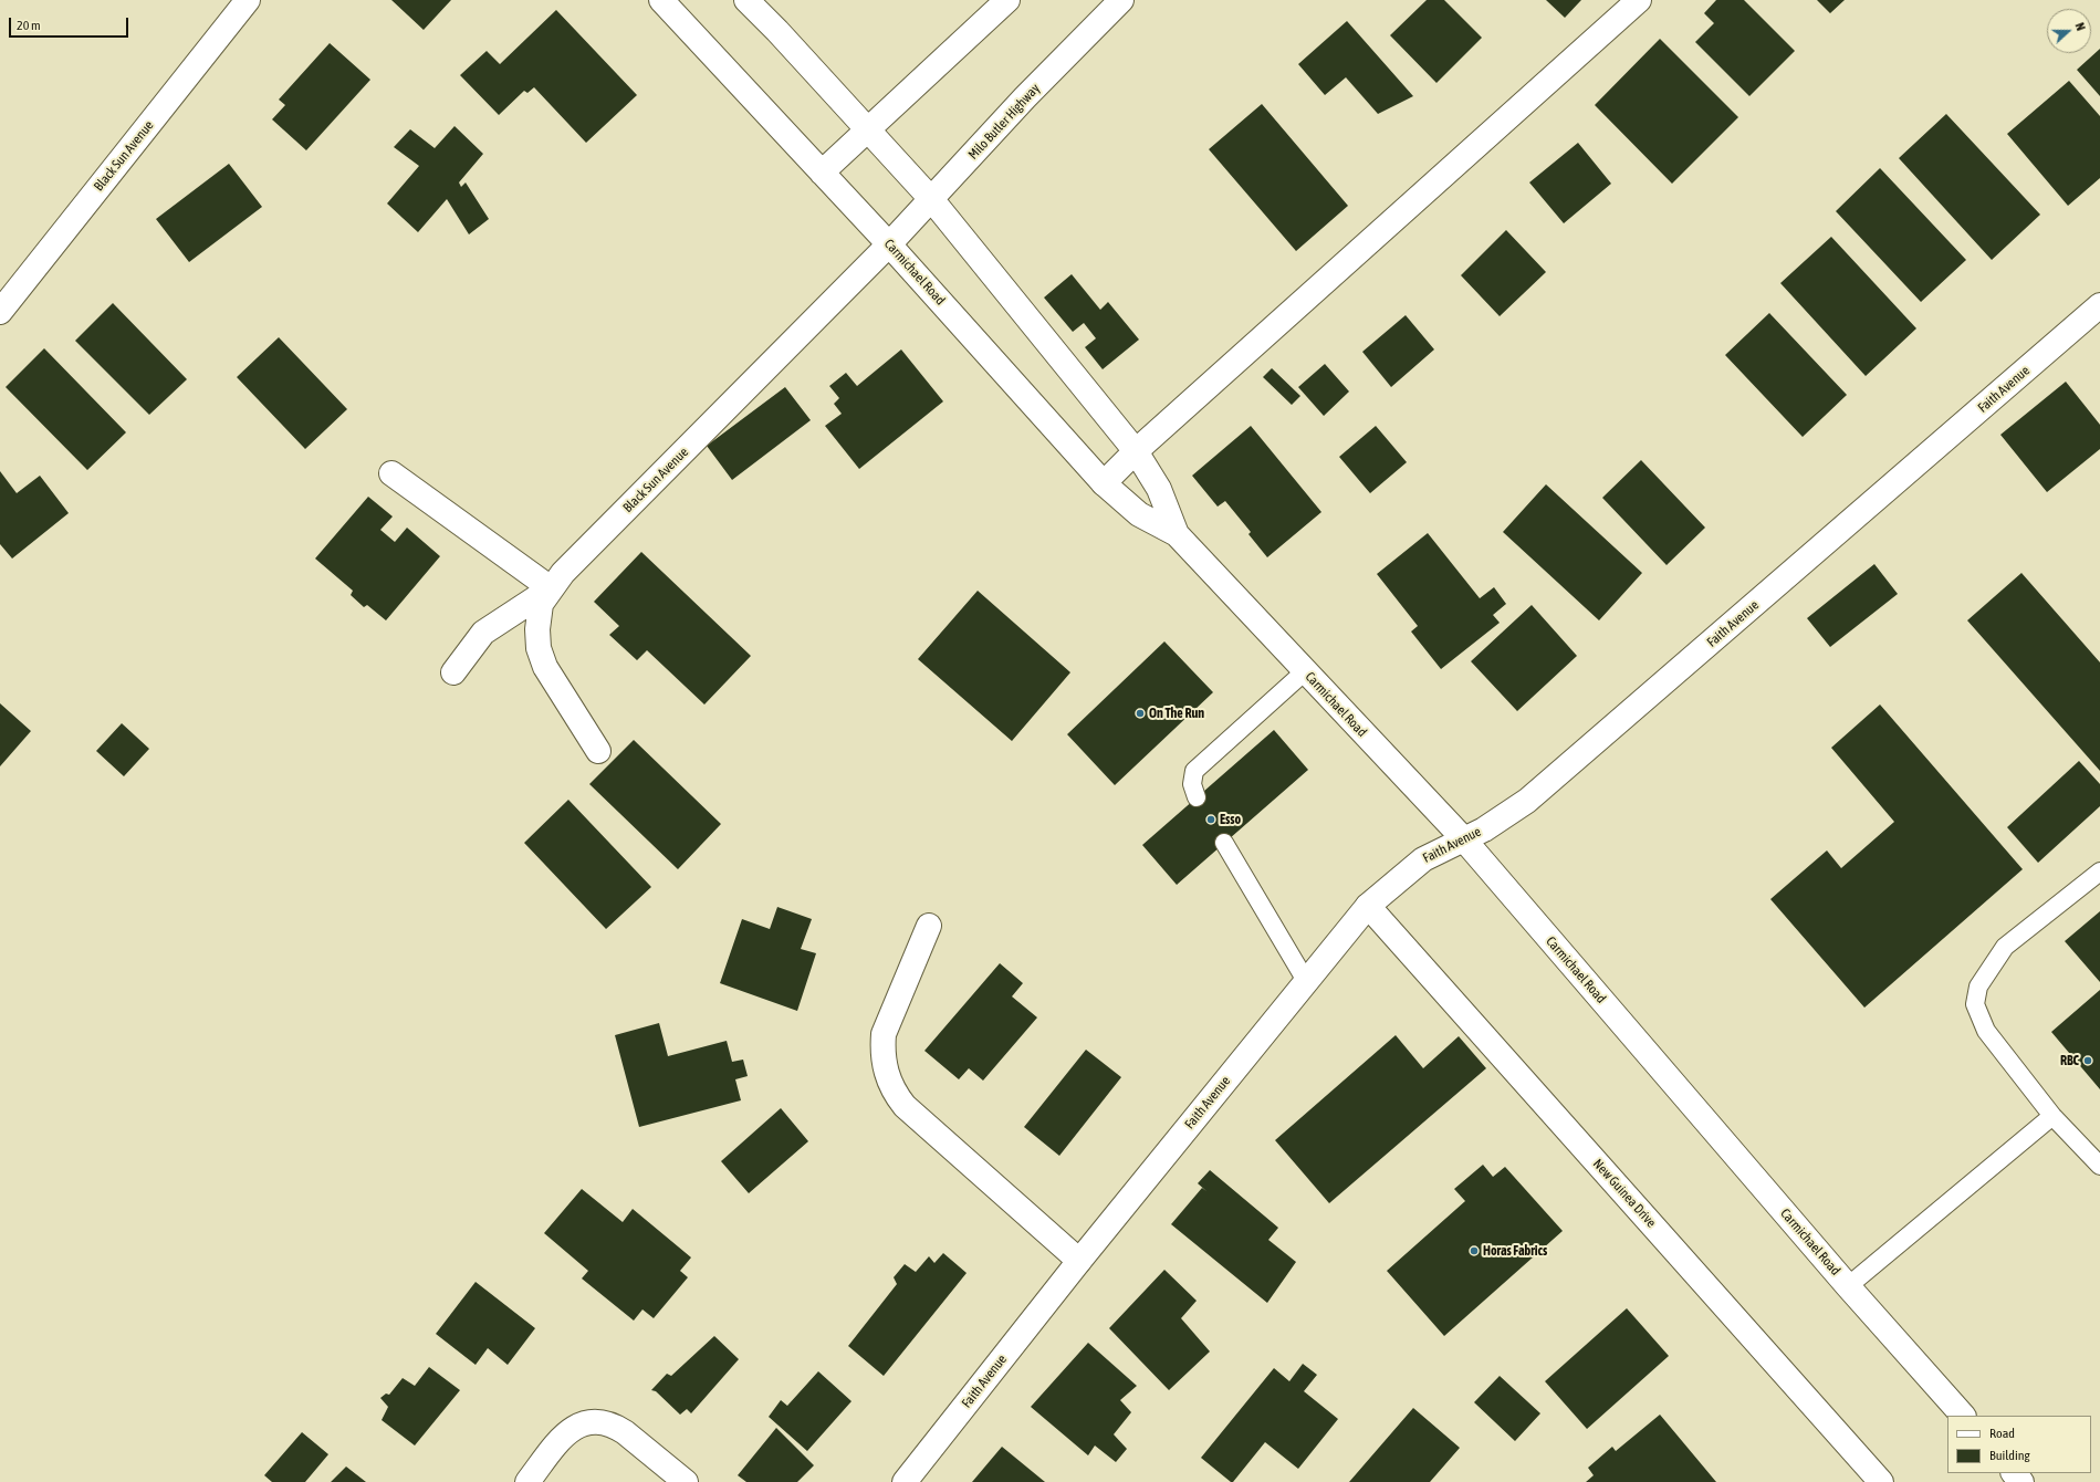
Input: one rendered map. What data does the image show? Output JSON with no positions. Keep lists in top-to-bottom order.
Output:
{
  "streets": {
    "street": [
      "Milo Butler Highway",
      "Black Sun Avenue",
      "Carmichael Road",
      "Faith Avenue",
      "New Guinea Drive"
    ]
  },
  "crossings": [
    ["Milo Butler Highway", "Black Sun Avenue"],
    ["Milo Butler Highway", "Carmichael Road"],
    ["Black Sun Avenue", "Carmichael Road"],
    ["Carmichael Road", "Faith Avenue"],
    ["Faith Avenue", "New Guinea Drive"]
  ],
  "places": [
    "On The Run",
    "Esso",
    "RBC",
    "Horas Fabrics"
  ],
  "legend": ["Road", "Building"],
  "scale_bar": "20 m",
  "north": "right"
}
